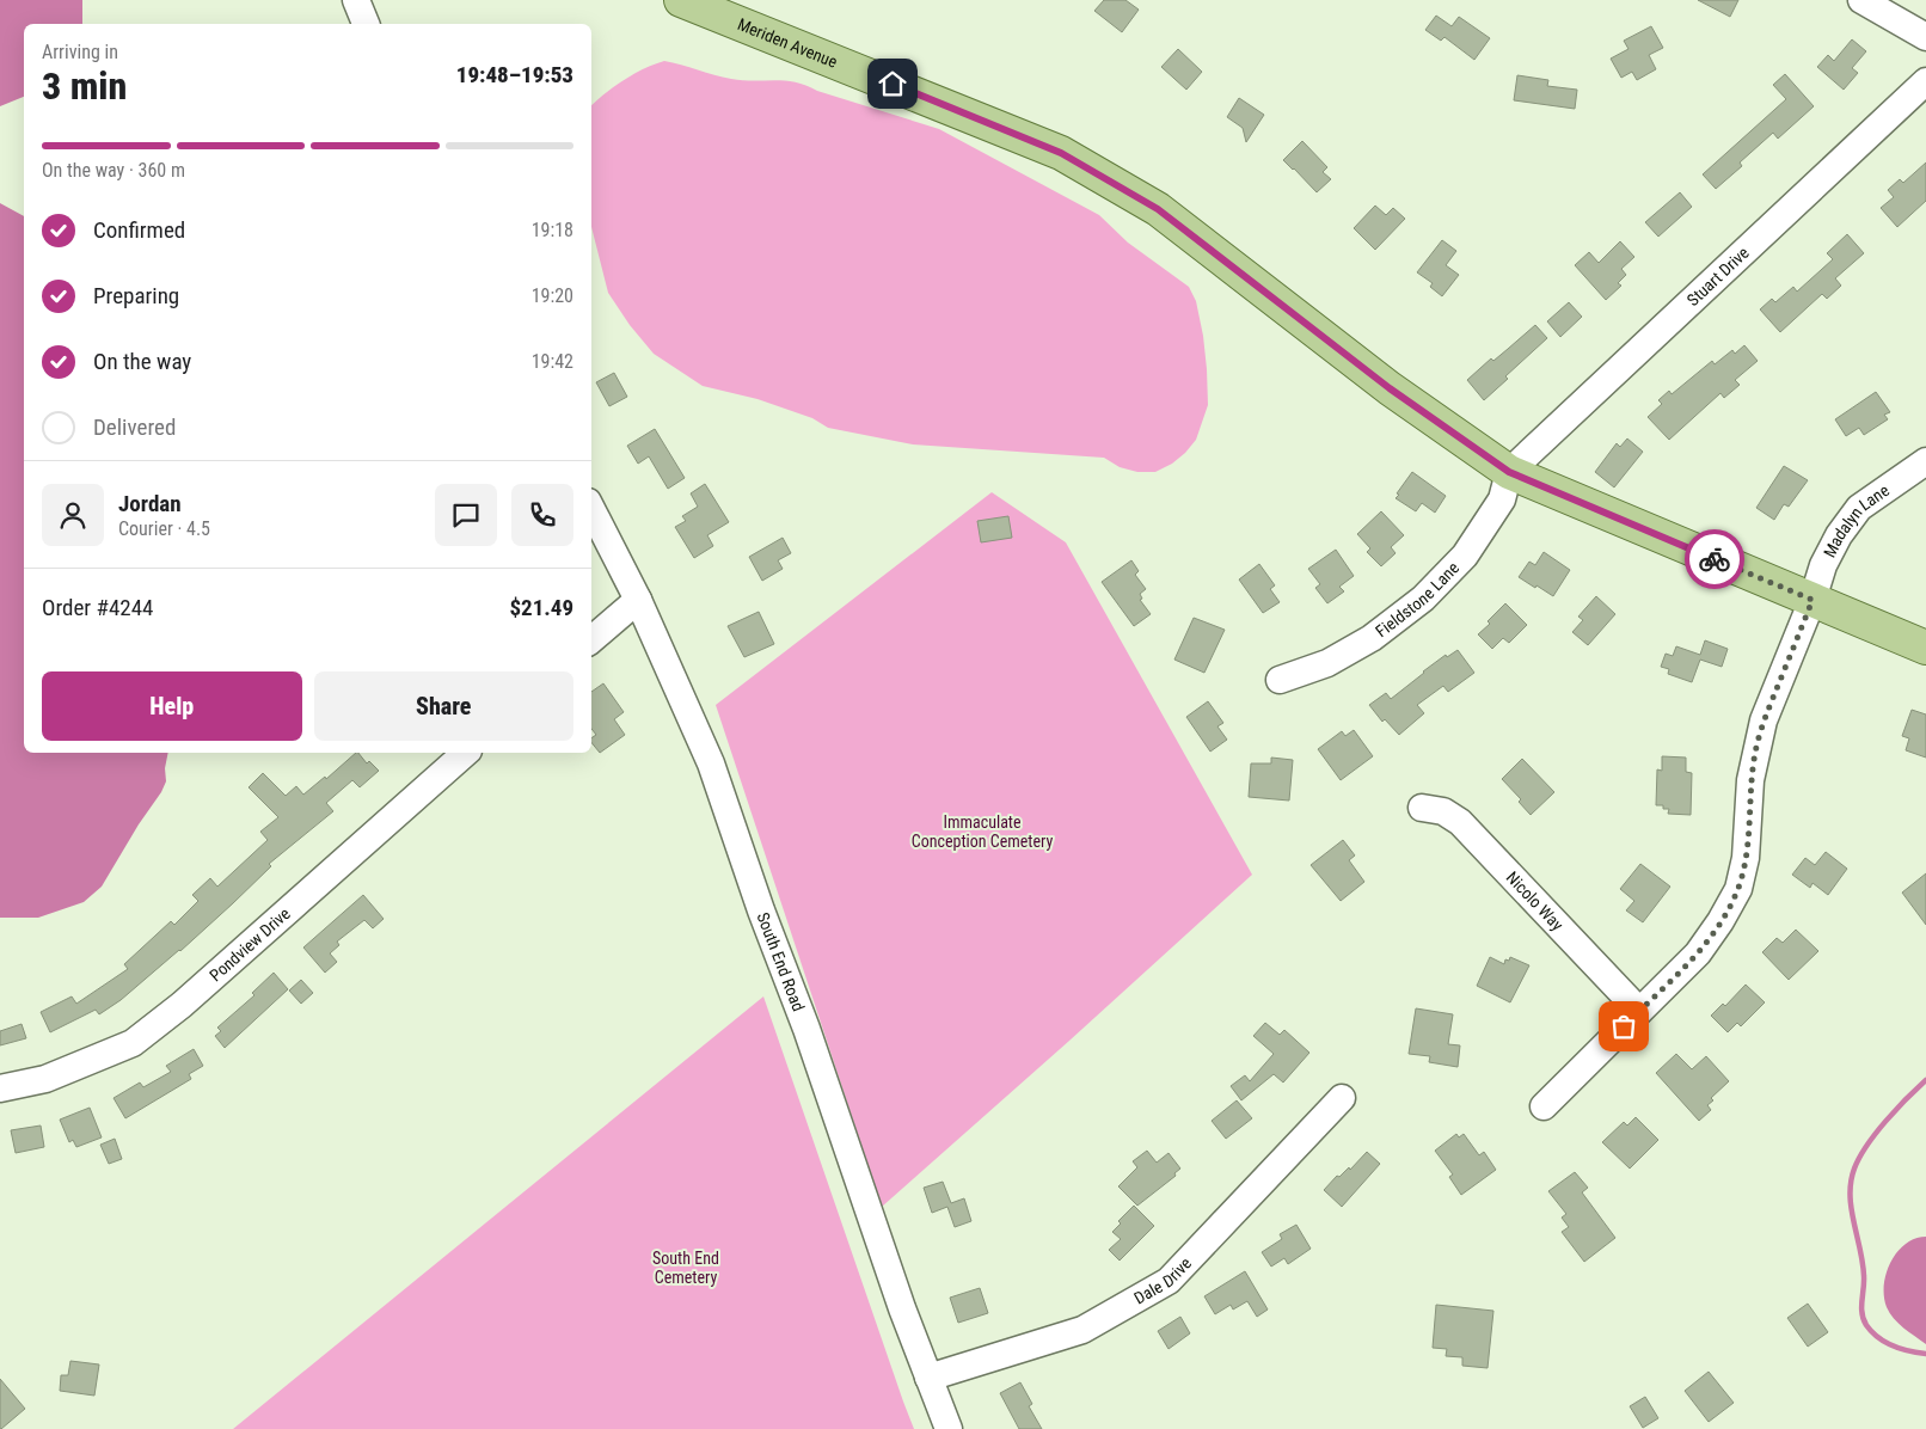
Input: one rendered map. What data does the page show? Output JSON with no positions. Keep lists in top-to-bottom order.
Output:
{
  "streets": {
    "main road": ["Meriden Avenue"],
    "street": [
      "Stuart Drive",
      "Madalyn Lane",
      "Fieldstone Lane",
      "Nicolo Way",
      "Pondview Drive",
      "South End Road",
      "Dale Drive"
    ]
  },
  "crossings": [
    ["Meriden Avenue", "Stuart Drive"],
    ["Meriden Avenue", "Madalyn Lane"],
    ["Meriden Avenue", "Fieldstone Lane"],
    ["Stuart Drive", "Fieldstone Lane"],
    ["Madalyn Lane", "Nicolo Way"],
    ["South End Road", "Dale Drive"]
  ],
  "parks": ["Immaculate Conception Cemetery", "South End Cemetery"],
  "page": {
    "heading": ["3 min", "Arriving in", "19:48–19:53"],
    "panel": [
      "Jordan",
      "Courier · 4.5",
      "Order #4244",
      "$21.49"
    ],
    "bar": "On the way · 360 m",
    "list": [
      ["Confirmed", "19:18"],
      ["Preparing", "19:20"],
      ["On the way", "19:42"],
      "Delivered"
    ],
    "buttons": ["Help", "Share"]
  }
}
